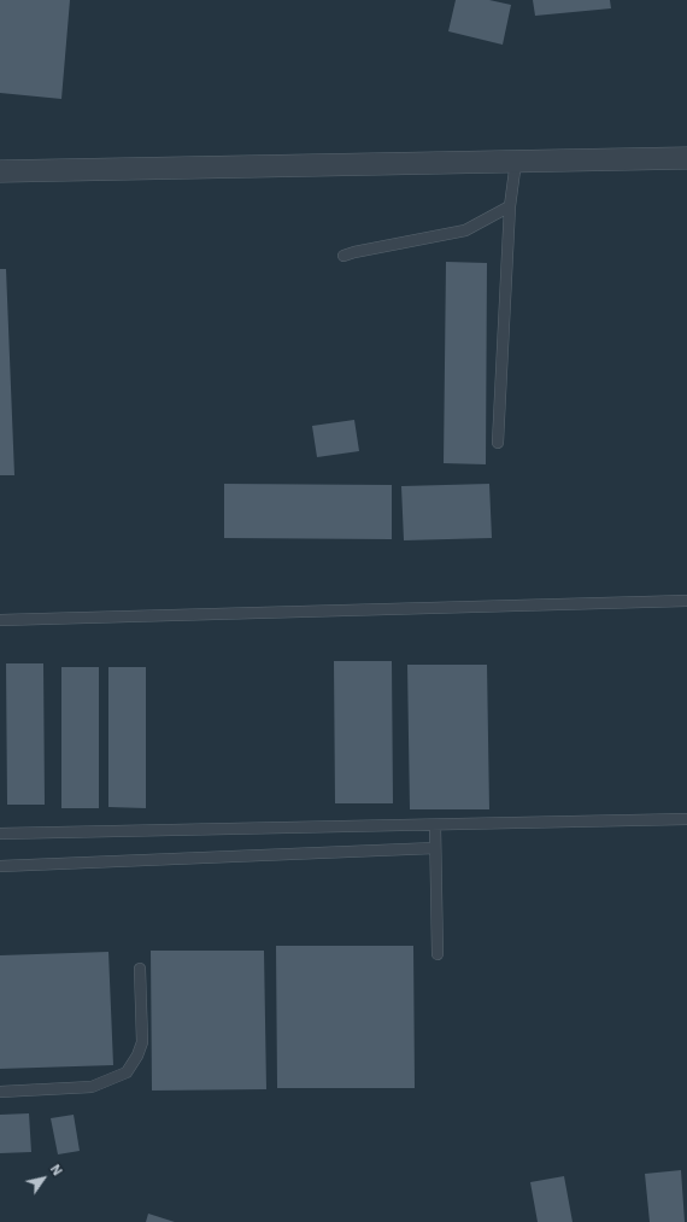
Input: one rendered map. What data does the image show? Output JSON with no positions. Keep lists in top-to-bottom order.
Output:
{
  "north": "top right"
}
